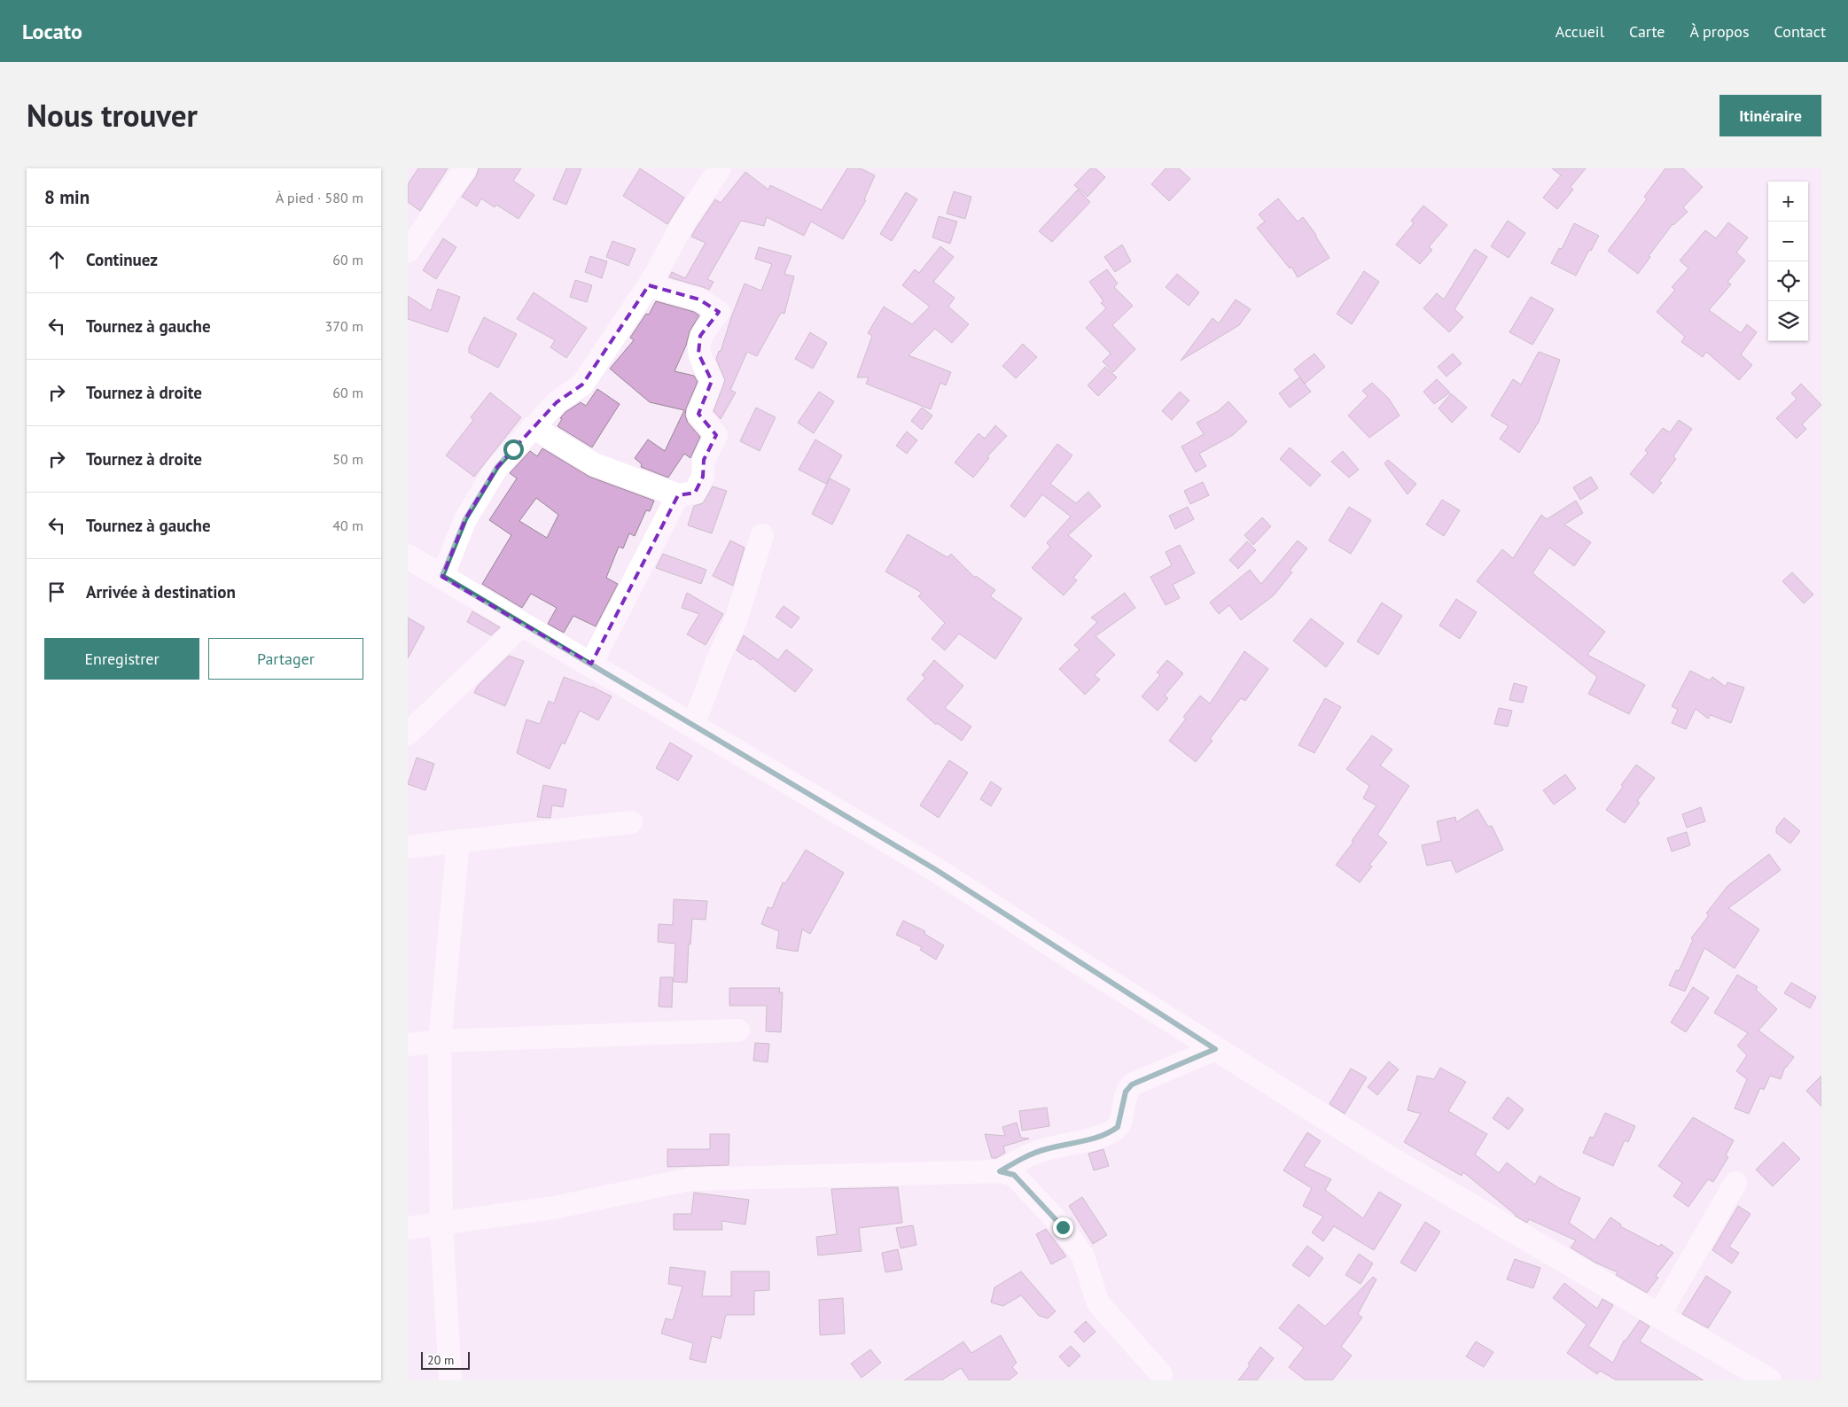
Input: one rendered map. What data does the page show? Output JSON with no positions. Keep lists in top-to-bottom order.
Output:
{
  "scale_bar": "20 m",
  "page": {
    "header": "Locato",
    "nav": [
      "Accueil",
      "Carte",
      "À propos",
      "Contact"
    ],
    "title": "Nous trouver",
    "buttons": [
      "Itinéraire",
      ["Enregistrer", "Partager"]
    ],
    "heading": ["8 min", "À pied · 580 m"],
    "map_buttons": ["+", "−"],
    "list": [
      ["Continuez", "60 m"],
      ["Tournez à gauche", "370 m"],
      ["Tournez à droite", "60 m"],
      ["Tournez à droite", "50 m"],
      ["Tournez à gauche", "40 m"],
      "Arrivée à destination"
    ],
    "scale": "20 m"
  }
}
